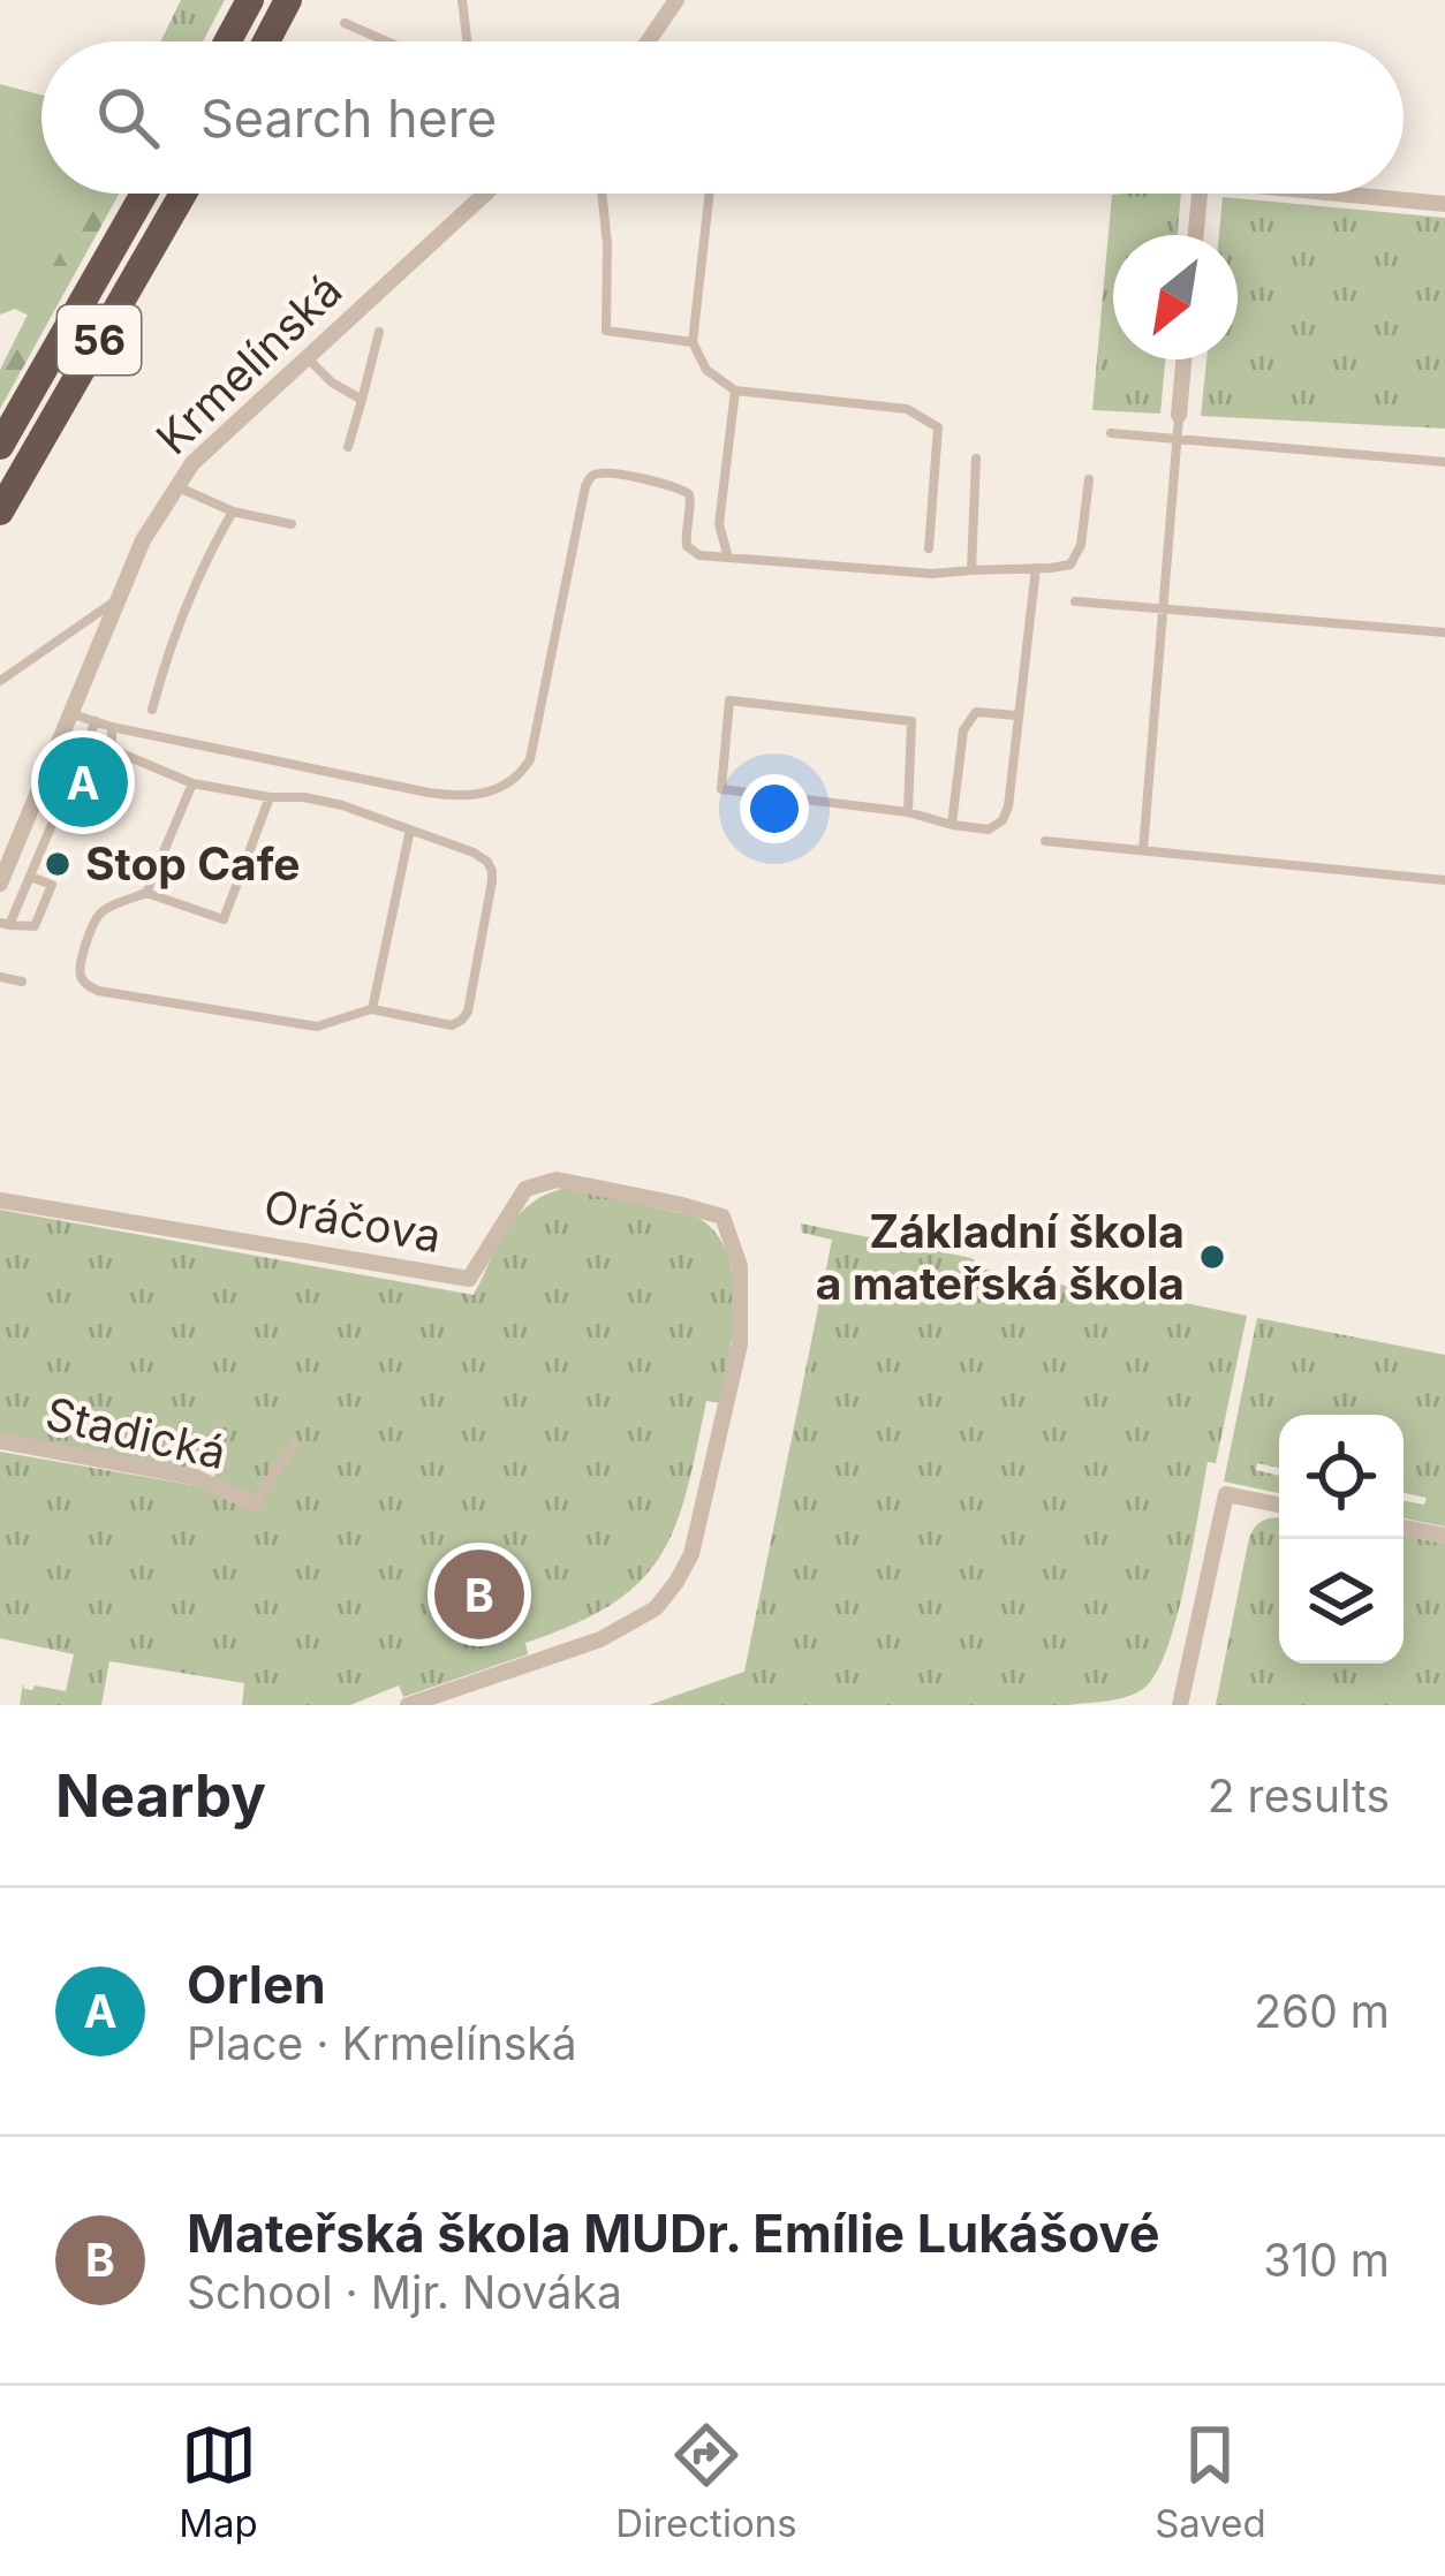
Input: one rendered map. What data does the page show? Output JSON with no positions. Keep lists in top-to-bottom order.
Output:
{
  "streets": {
    "highway": ["56"],
    "street": ["Krmelínská", "Oráčova", "Stadická"]
  },
  "places": ["Stop Cafe", "Základní škola a mateřská škola"],
  "north": "bottom left",
  "page": {
    "search": "Search here",
    "pins": ["A", "B"],
    "heading": ["Nearby", "2 results"],
    "list": [
      {
        "mark": "A",
        "name": "Orlen",
        "note": "Place · Krmelínská",
        "value": "260 m"
      },
      {
        "mark": "B",
        "name": "Mateřská škola MUDr. Emílie Lukášové",
        "note": "School · Mjr. Nováka",
        "value": "310 m"
      }
    ],
    "nav": ["Map", "Directions", "Saved"]
  }
}
